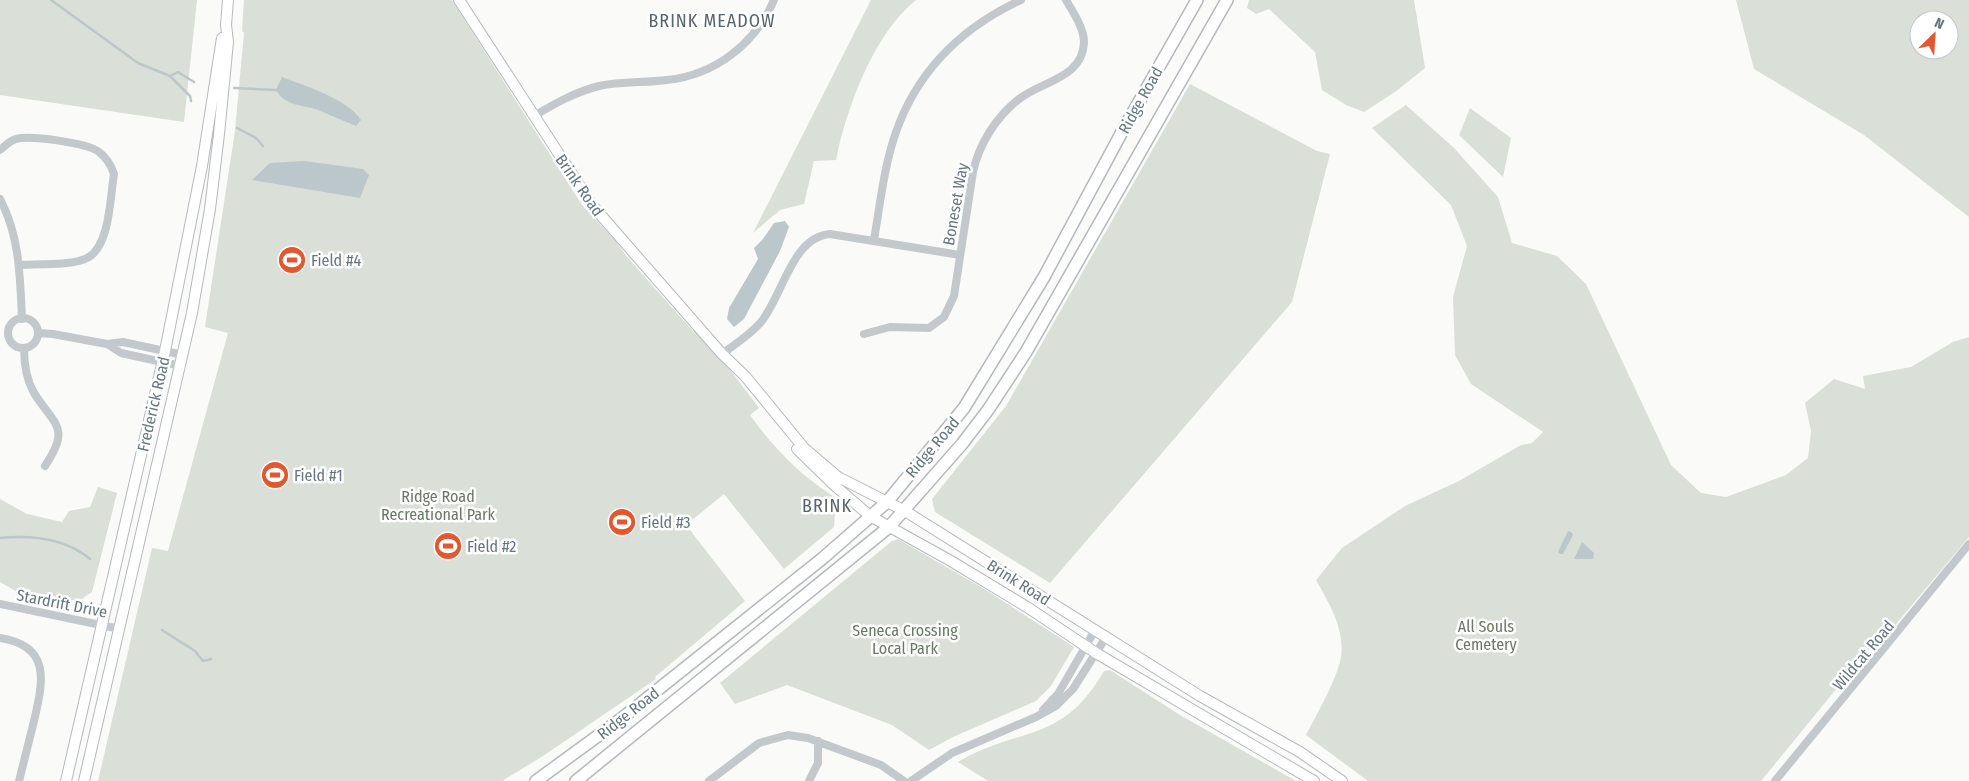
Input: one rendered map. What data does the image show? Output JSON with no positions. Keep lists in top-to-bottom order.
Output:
{
  "streets": {
    "highway": ["Ridge Road"],
    "main road": ["Brink Road", "Frederick Road"],
    "street": ["Boneset Way", "Stardrift Drive", "Wildcat Road"]
  },
  "crossings": [
    ["Ridge Road", "Brink Road"],
    ["Frederick Road", "Stardrift Drive"]
  ],
  "districts": ["BRINK MEADOW", "BRINK"],
  "parks": ["Ridge Road Recreational Park", "All Souls Cemetery", "Seneca Crossing Local Park"],
  "places": {
    "sports": [
      "Field #4",
      "Field #1",
      "Field #3",
      "Field #2"
    ]
  },
  "north": "top right"
}
